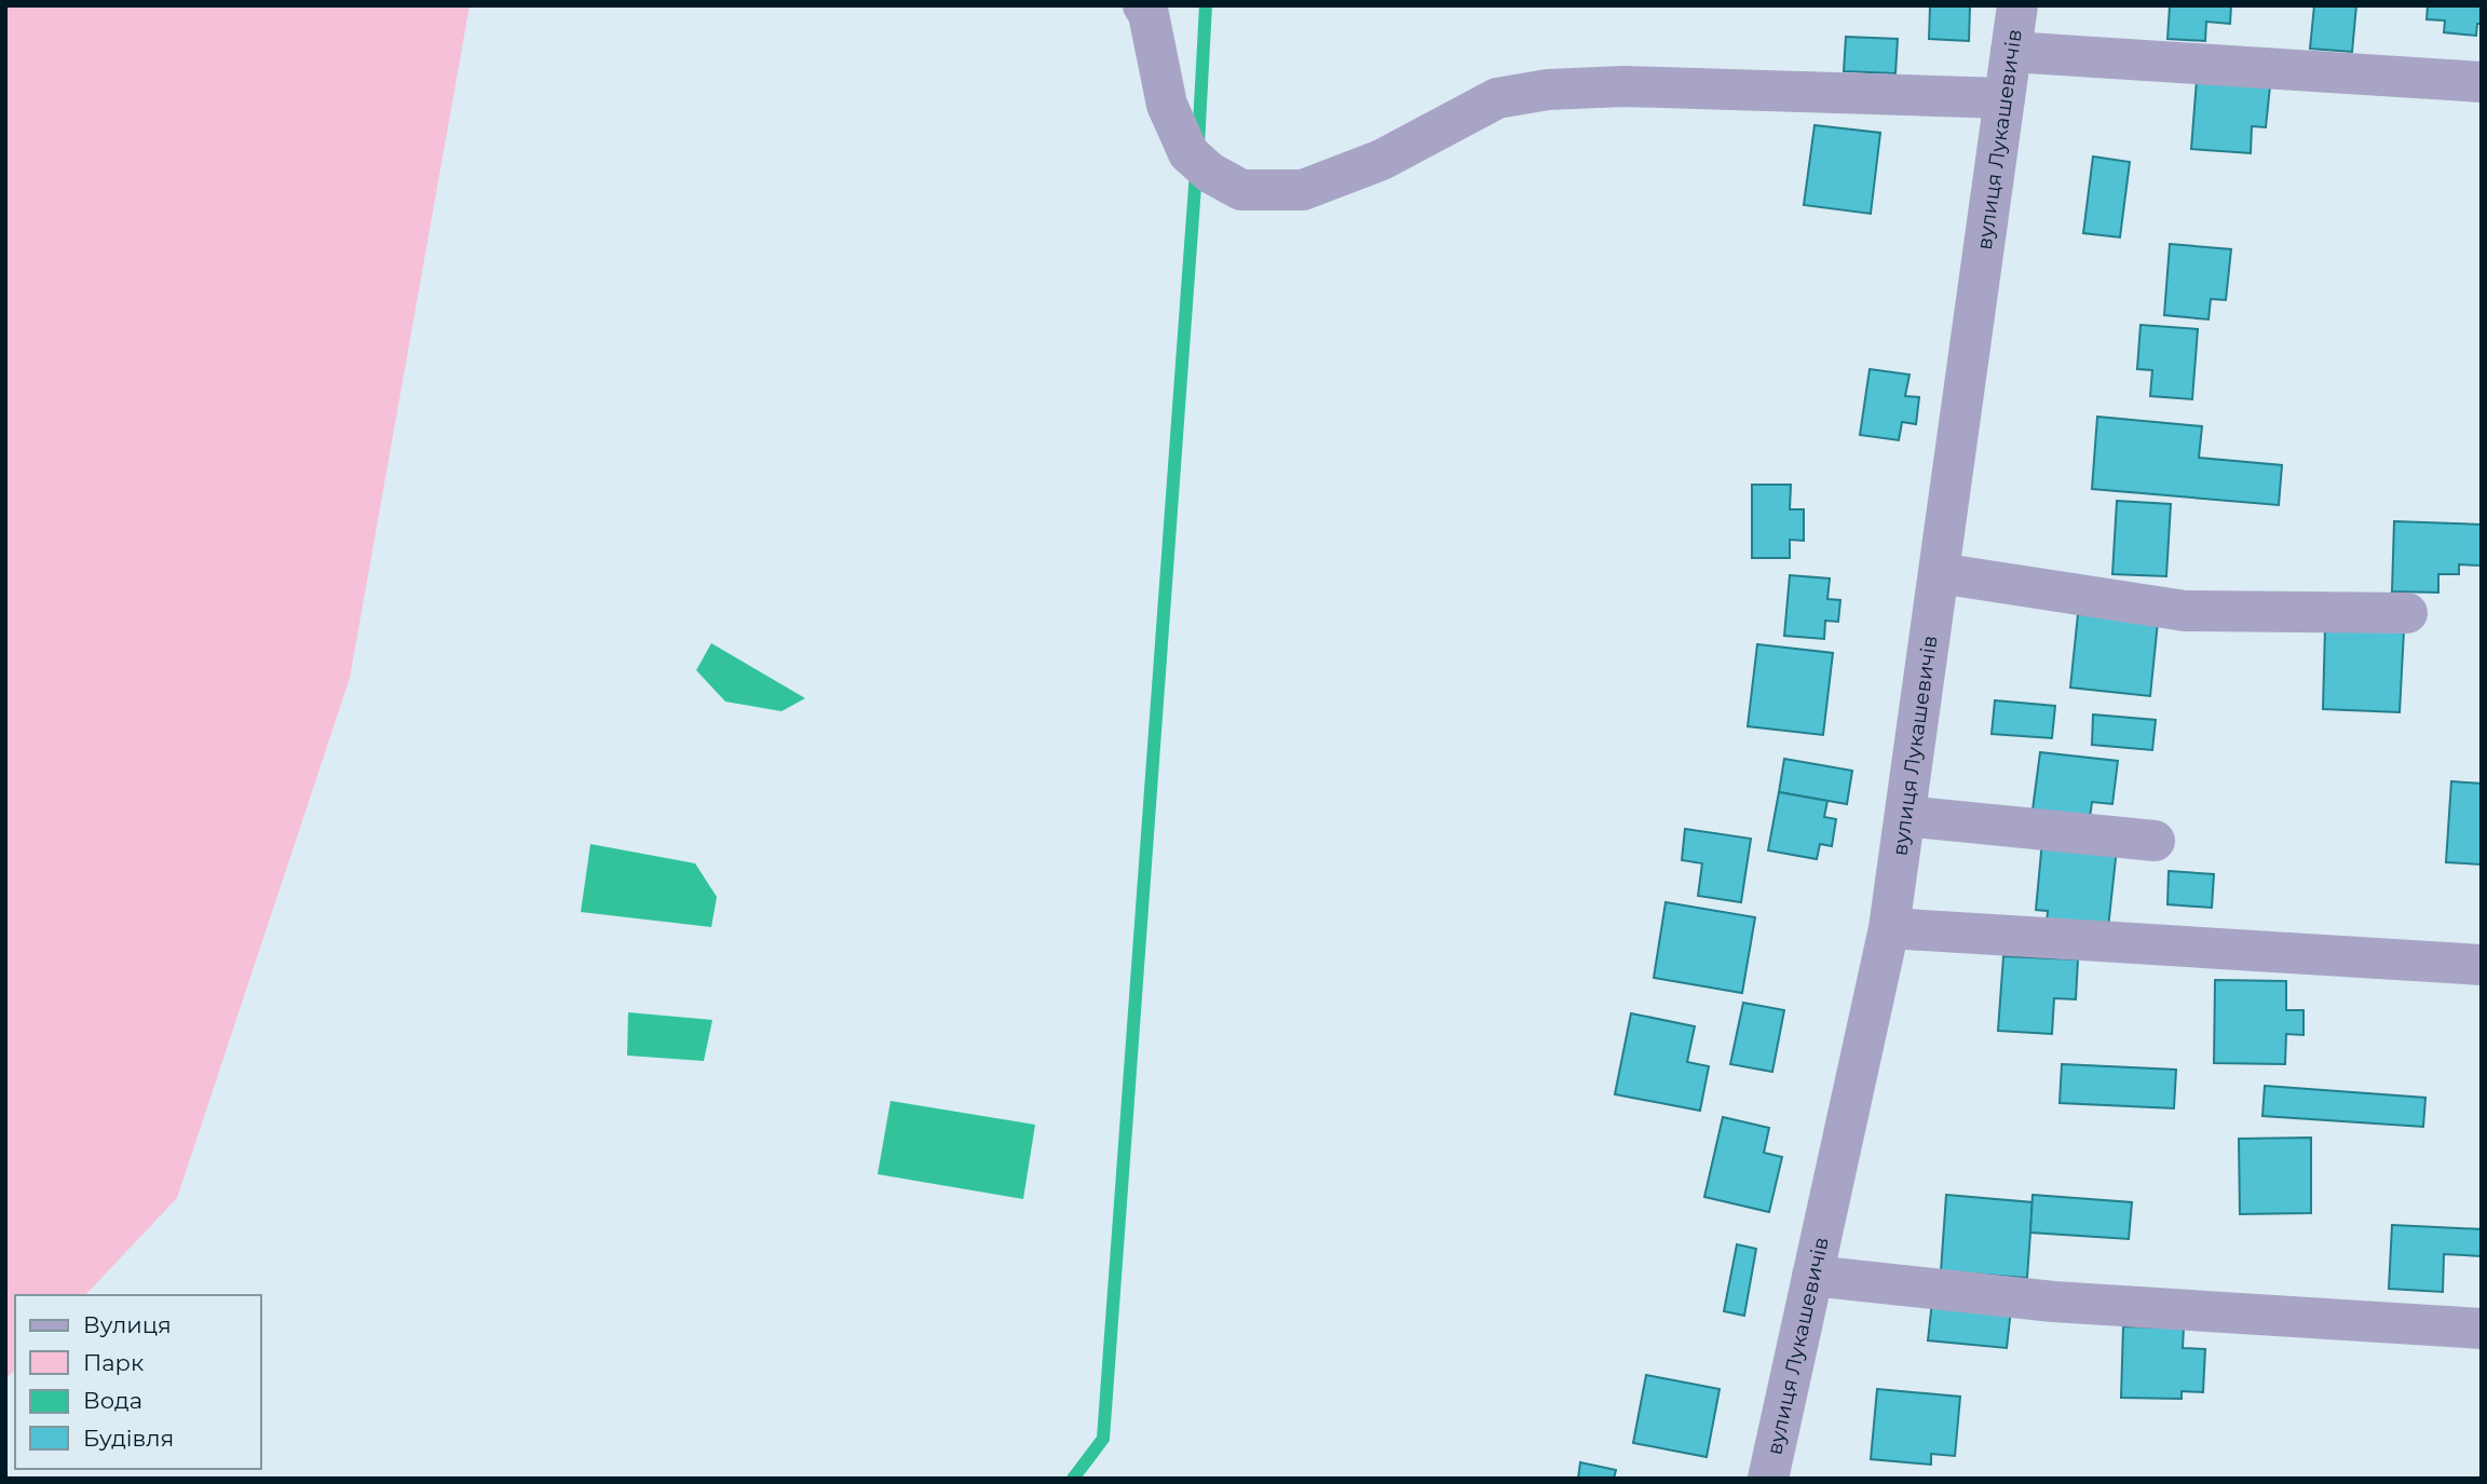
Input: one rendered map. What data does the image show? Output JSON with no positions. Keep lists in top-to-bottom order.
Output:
{
  "streets": {
    "street": ["вулиця Лукашевичів"]
  },
  "legend": [
    "Вулиця",
    "Парк",
    "Вода",
    "Будівля"
  ]
}
